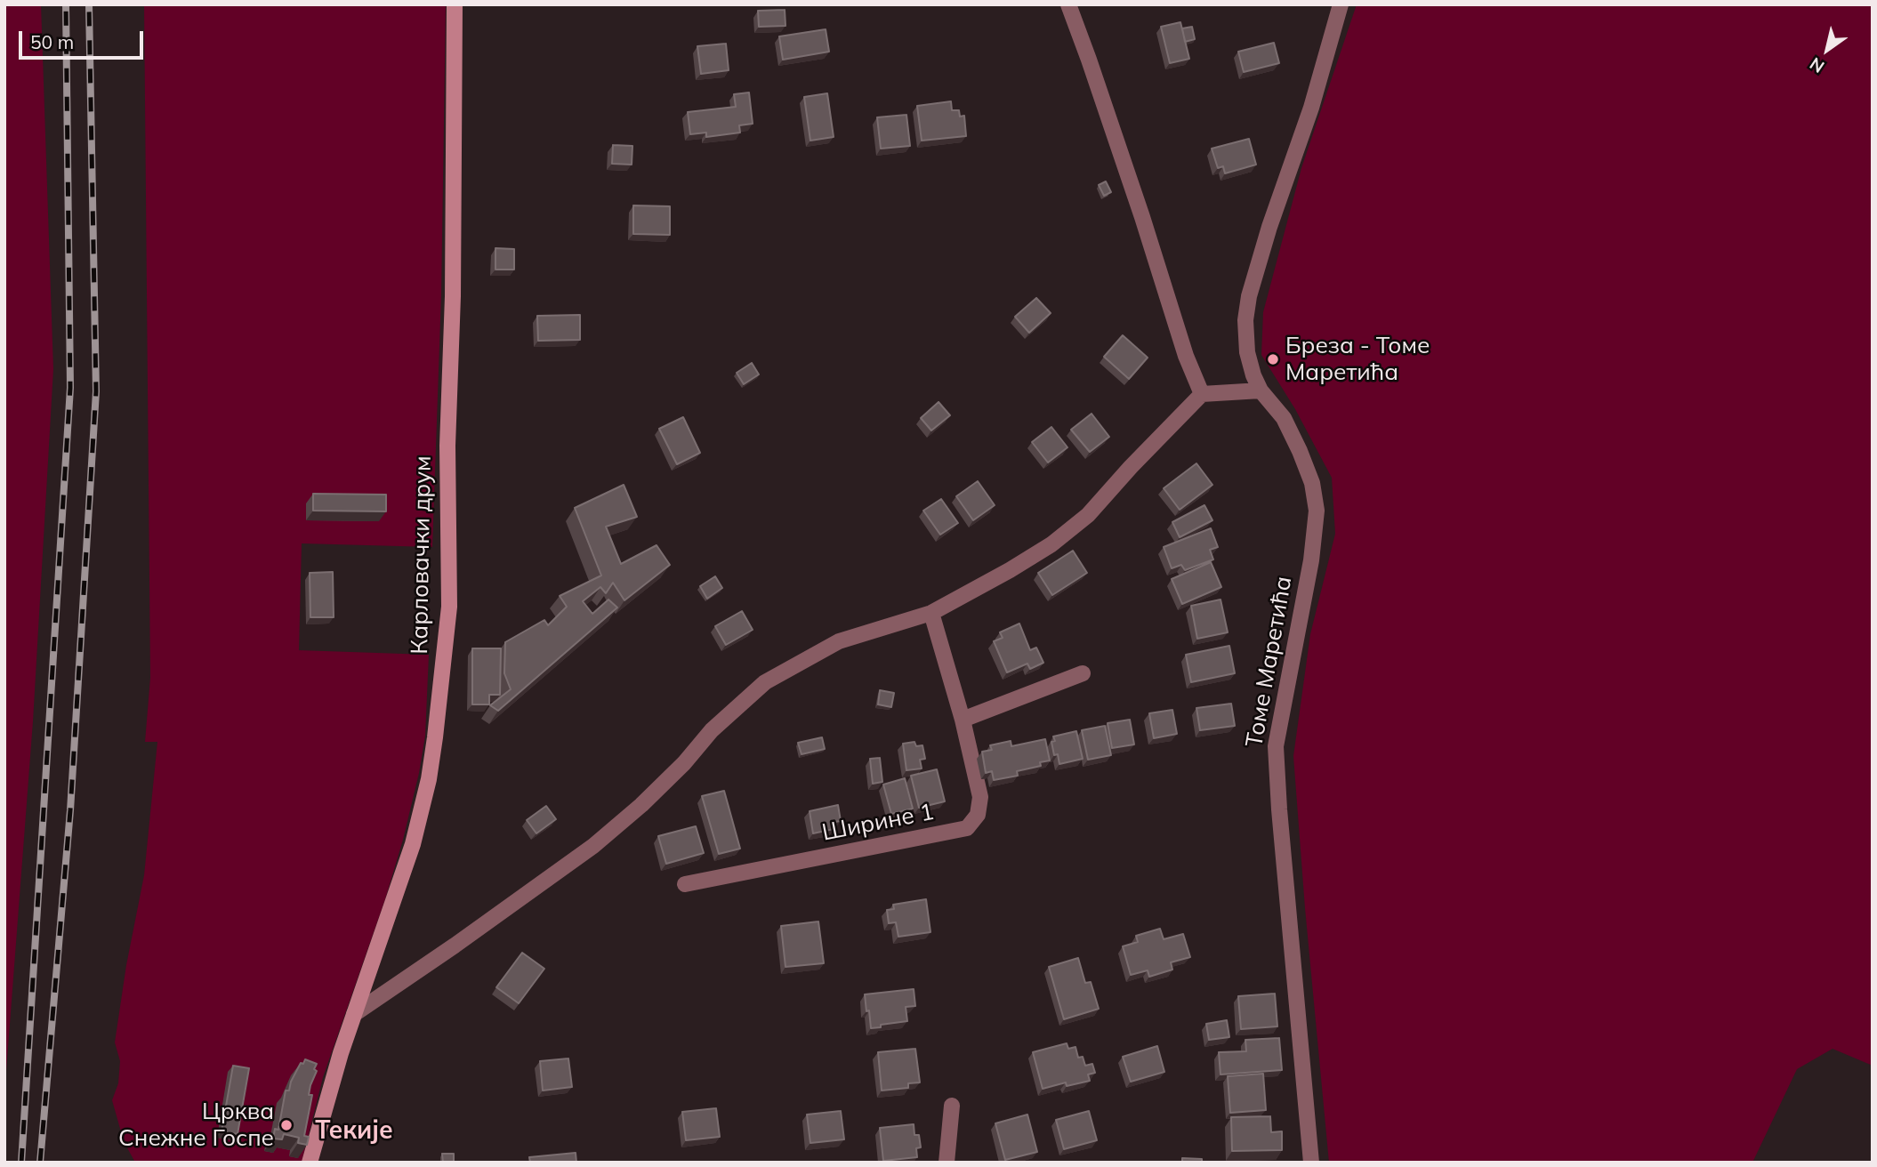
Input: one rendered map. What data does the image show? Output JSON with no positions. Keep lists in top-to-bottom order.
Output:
{
  "streets": {
    "main road": ["Карловачки друм"],
    "street": ["Томе Маретића", "Ширине 1"]
  },
  "districts": ["Текије"],
  "places": ["Бреза - Томе Маретића", "Црква Снежне Госпе"],
  "scale_bar": "50 m",
  "north": "bottom left"
}
